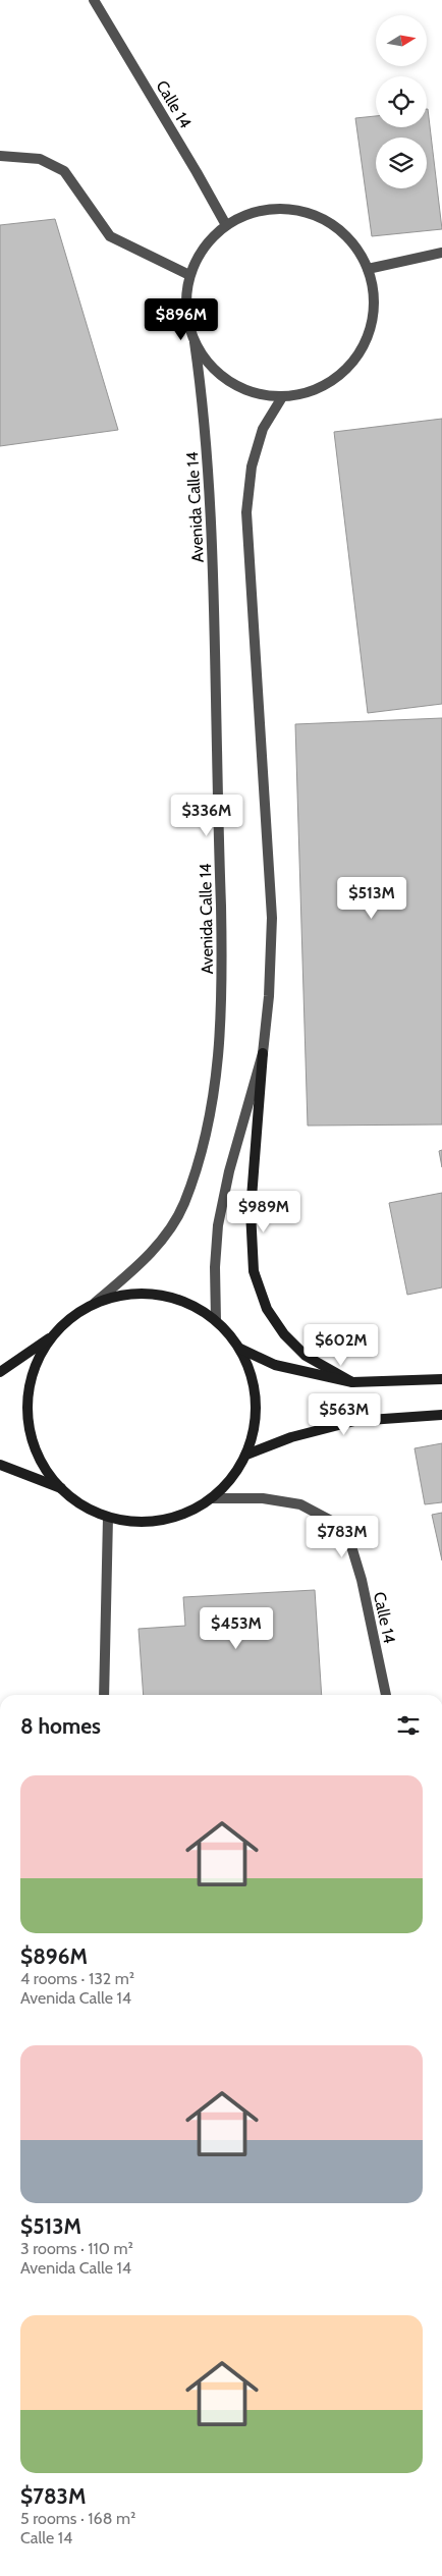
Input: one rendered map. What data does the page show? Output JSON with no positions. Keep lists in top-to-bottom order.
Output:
{
  "streets": {
    "street": ["Calle 14", "Avenida Calle 14"]
  },
  "north": "right",
  "page": {
    "price": [
      "$896M",
      "$336M",
      "$513M",
      "$989M",
      "$602M",
      "$563M",
      "$783M",
      "$453M"
    ],
    "heading": "8 homes",
    "list": [
      {
        "name": "$896M",
        "note": "4 rooms · 132 m² · Avenida Calle 14"
      },
      {
        "name": "$513M",
        "note": "3 rooms · 110 m² · Avenida Calle 14"
      },
      {
        "name": "$783M",
        "note": "5 rooms · 168 m² · Calle 14"
      }
    ]
  }
}
